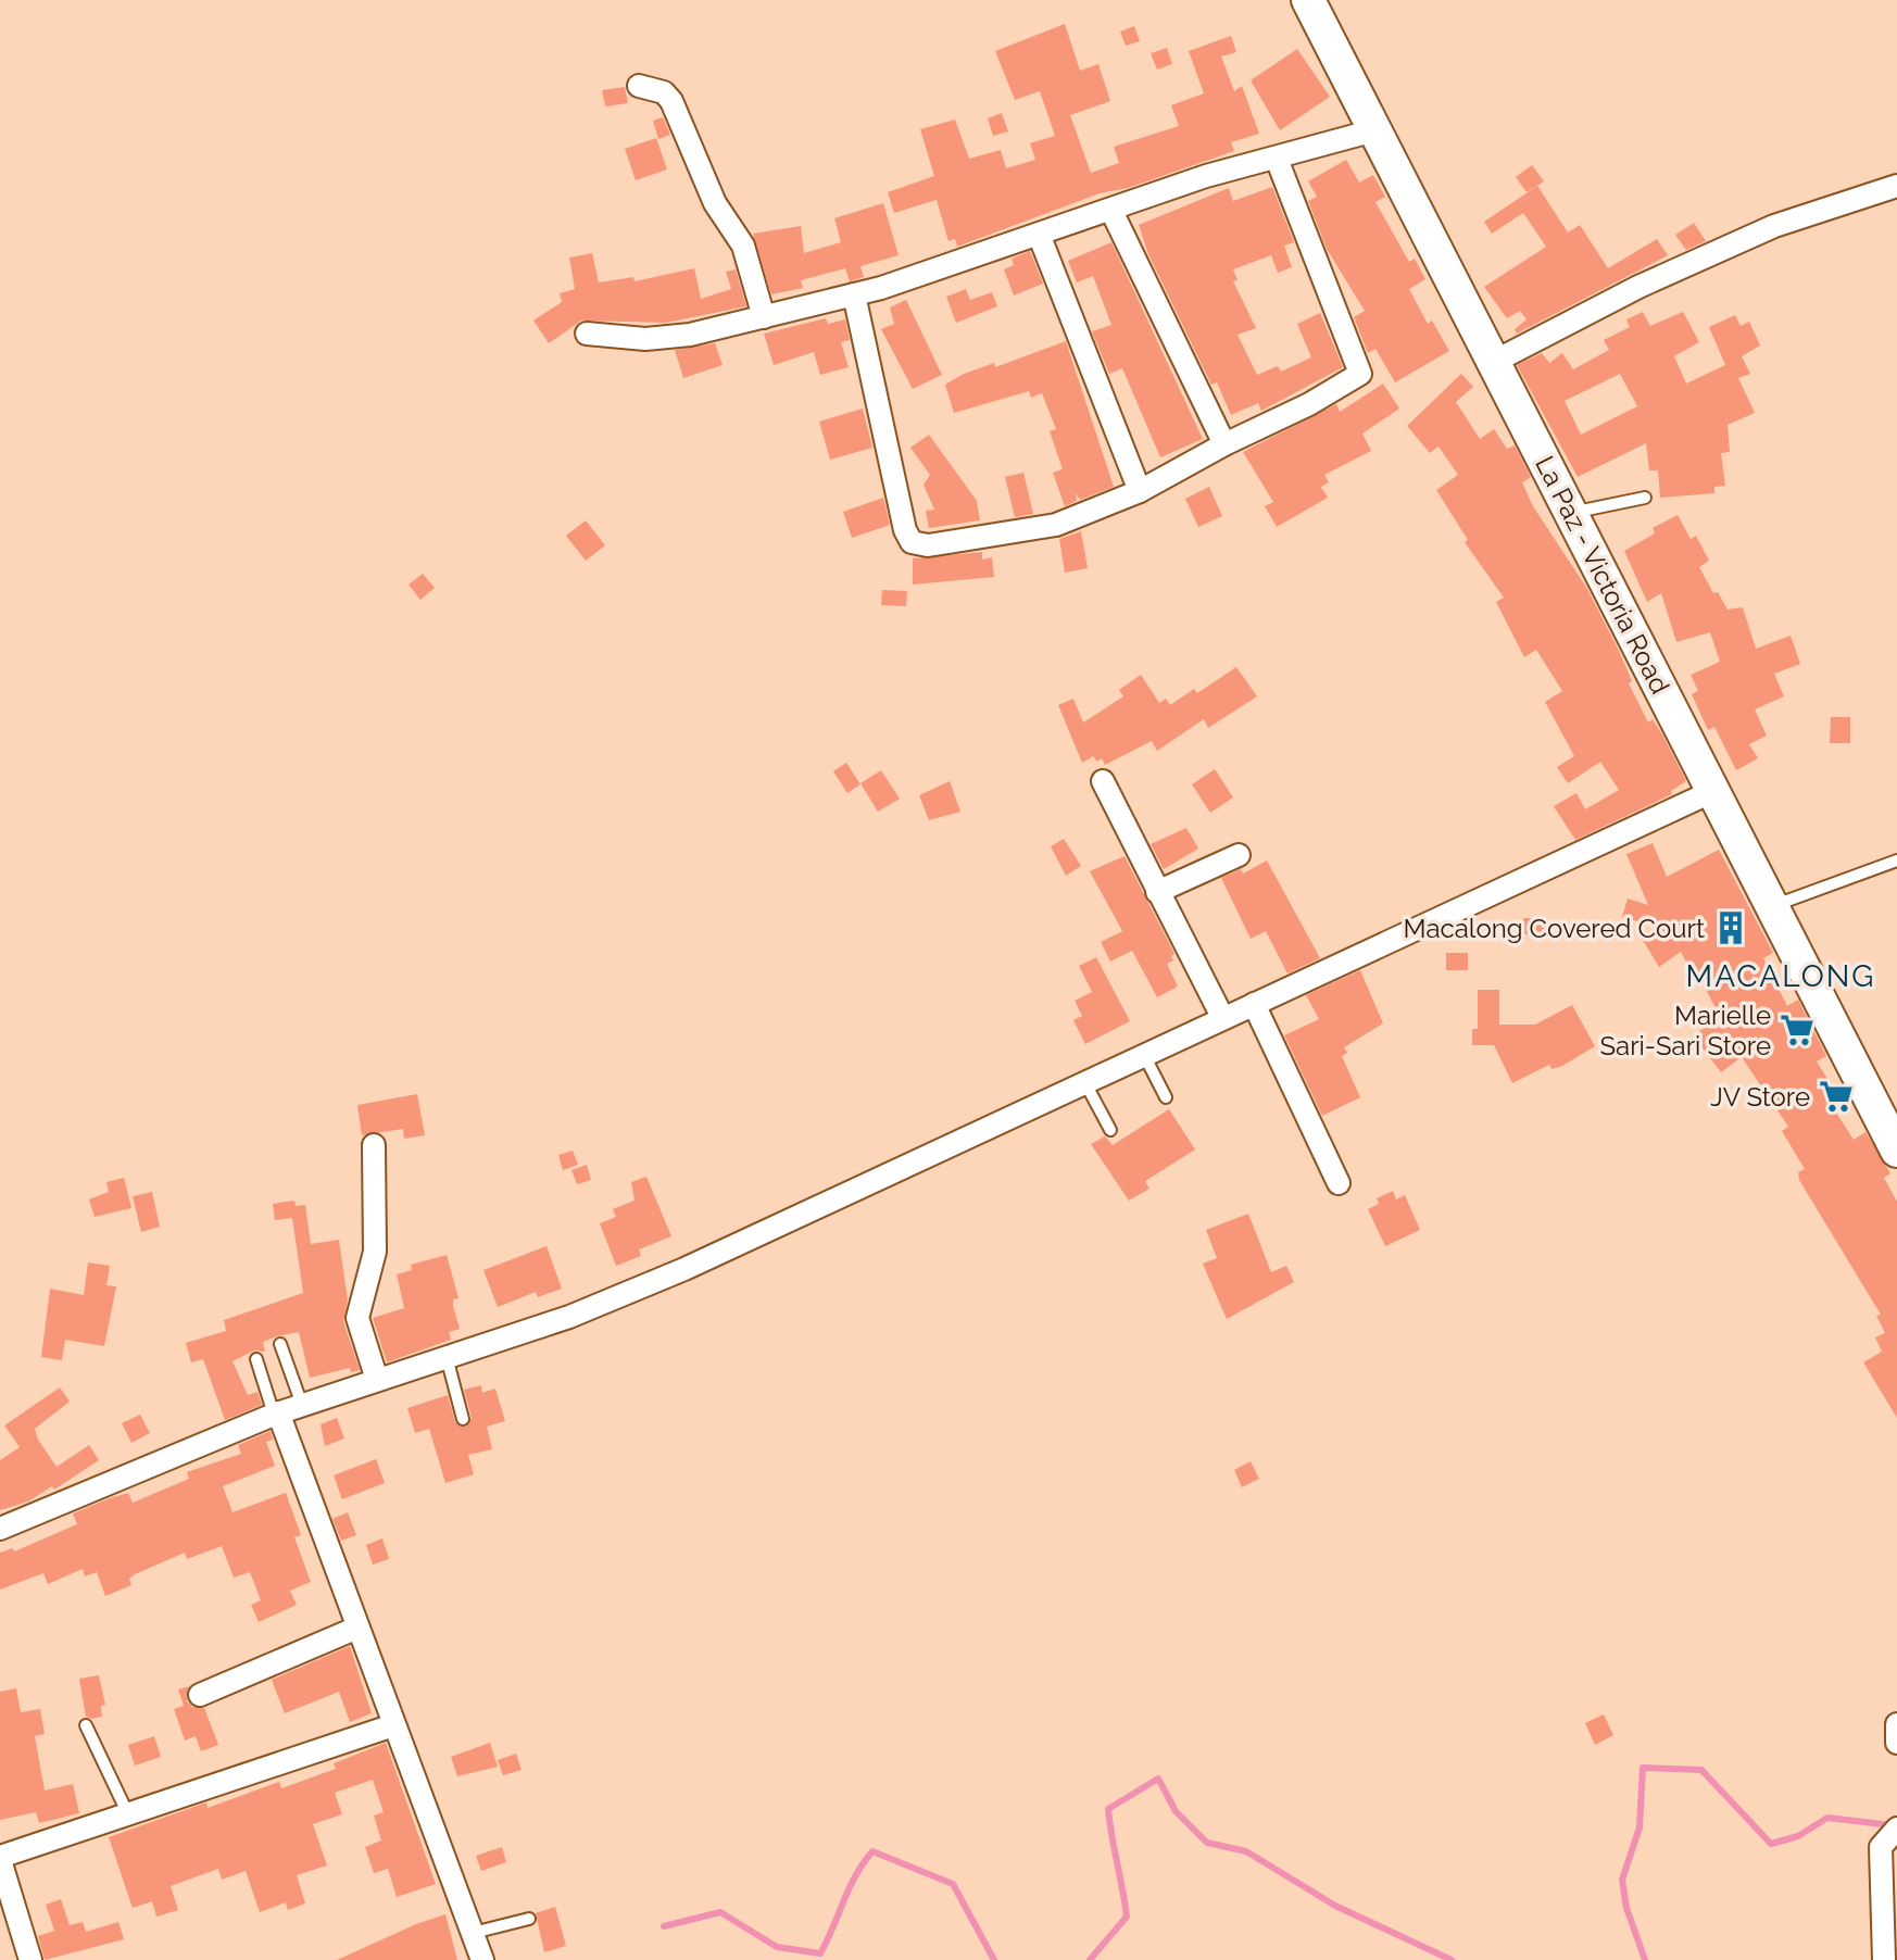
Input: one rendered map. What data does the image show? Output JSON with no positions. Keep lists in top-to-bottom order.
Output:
{
  "streets": {
    "main road": ["La Paz - Victoria Road"]
  },
  "districts": ["MACALONG"],
  "places": {
    "building": ["Macalong Covered Court"],
    "supermarket": ["Marielle Sari-Sari Store", "JV Store"]
  }
}
